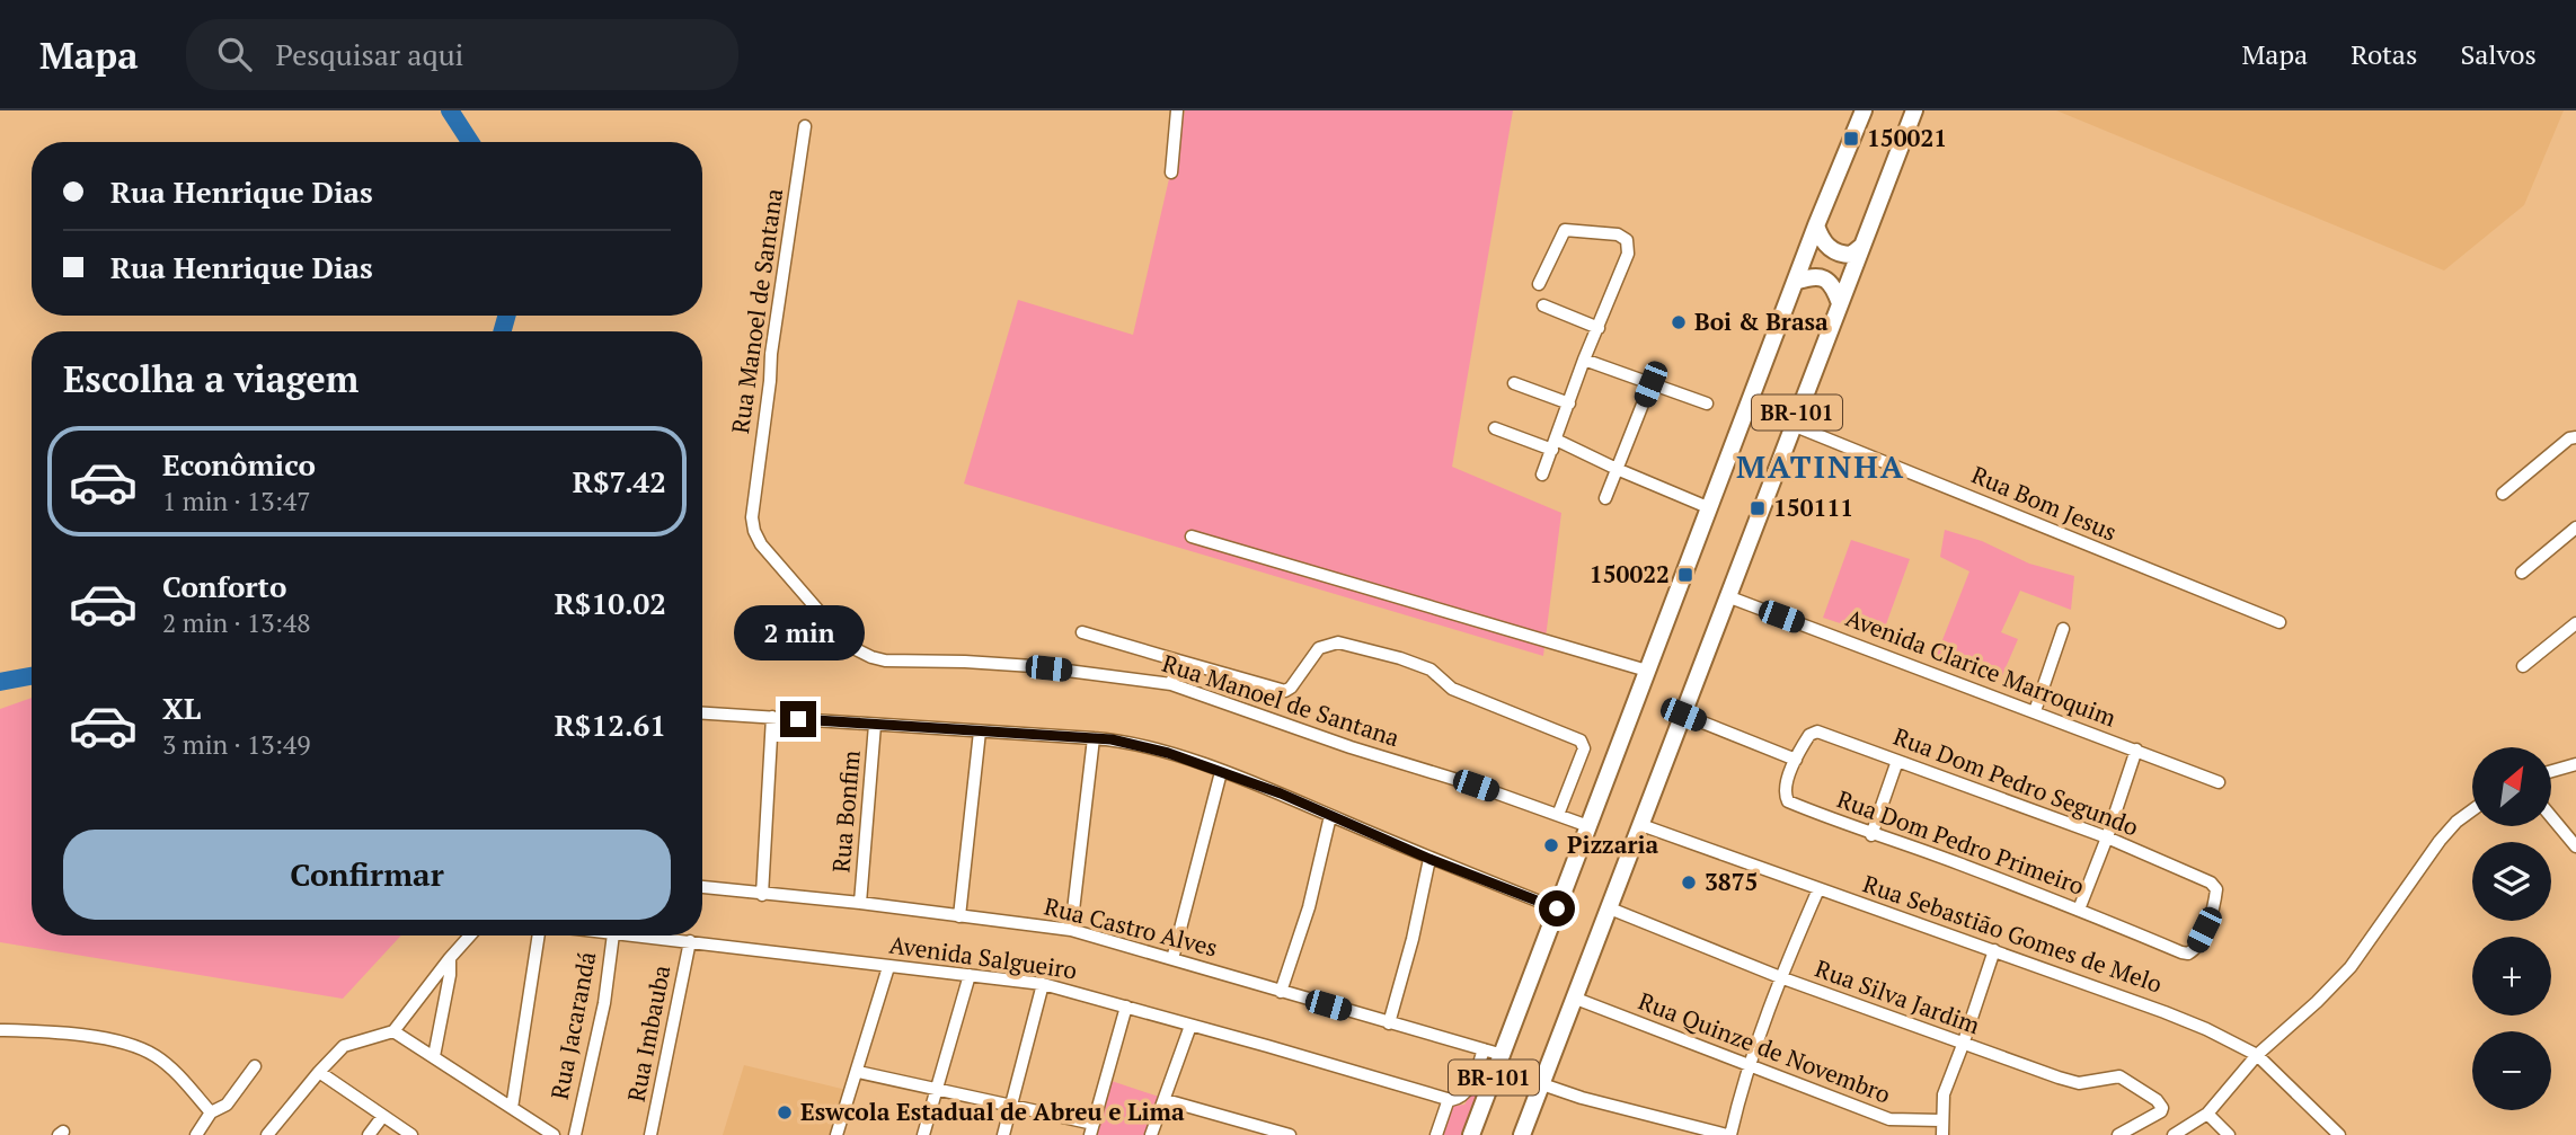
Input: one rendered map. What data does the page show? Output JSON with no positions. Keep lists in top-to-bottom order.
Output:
{
  "streets": {
    "highway": ["BR-101"],
    "street": [
      "Rua Manoel de Santana",
      "Rua Bom Jesus",
      "Avenida Clarice Marroquim",
      "Rua Dom Pedro Segundo",
      "Rua Bonfim",
      "Rua Dom Pedro Primeiro",
      "Rua Castro Alves",
      "Rua Sebastião Gomes de Melo",
      "Avenida Salgueiro",
      "Rua Silva Jardim",
      "Rua Jacarandá",
      "Rua Imbauba",
      "Rua Quinze de Novembro"
    ]
  },
  "crossings": [
    ["Rua Manoel de Santana", "BR-101"],
    ["BR-101", "Rua Bom Jesus"],
    ["BR-101", "Avenida Clarice Marroquim"],
    ["BR-101", "Rua Castro Alves"],
    ["BR-101", "Rua Sebastião Gomes de Melo"],
    ["BR-101", "Rua Silva Jardim"],
    ["BR-101", "Rua Quinze de Novembro"],
    ["Rua Dom Pedro Segundo", "Rua Dom Pedro Primeiro"],
    ["Rua Bonfim", "Rua Castro Alves"],
    ["Avenida Salgueiro", "Rua Imbauba"]
  ],
  "districts": ["MATINHA"],
  "places": {
    "transit": ["150021", "150111", "150022"],
    "other": [
      "Boi & Brasa",
      "Pizzaria",
      "3875",
      "Eswcola Estadual de Abreu e Lima"
    ]
  },
  "north": "top right",
  "page": {
    "header": "Mapa",
    "search": "Pesquisar aqui",
    "nav": ["Mapa", "Rotas", "Salvos"],
    "banner": ["Rua Henrique Dias", "Rua Henrique Dias"],
    "heading": "Escolha a viagem",
    "list": [
      {
        "name": "Econômico",
        "note": "1 min · 13:47",
        "value": "R$7.42"
      },
      {
        "name": "Conforto",
        "note": "2 min · 13:48",
        "value": "R$10.02"
      },
      {
        "name": "XL",
        "note": "3 min · 13:49",
        "value": "R$12.61"
      }
    ],
    "bubble": "2 min",
    "map_buttons": ["+", "−"],
    "buttons": "Confirmar"
  }
}
